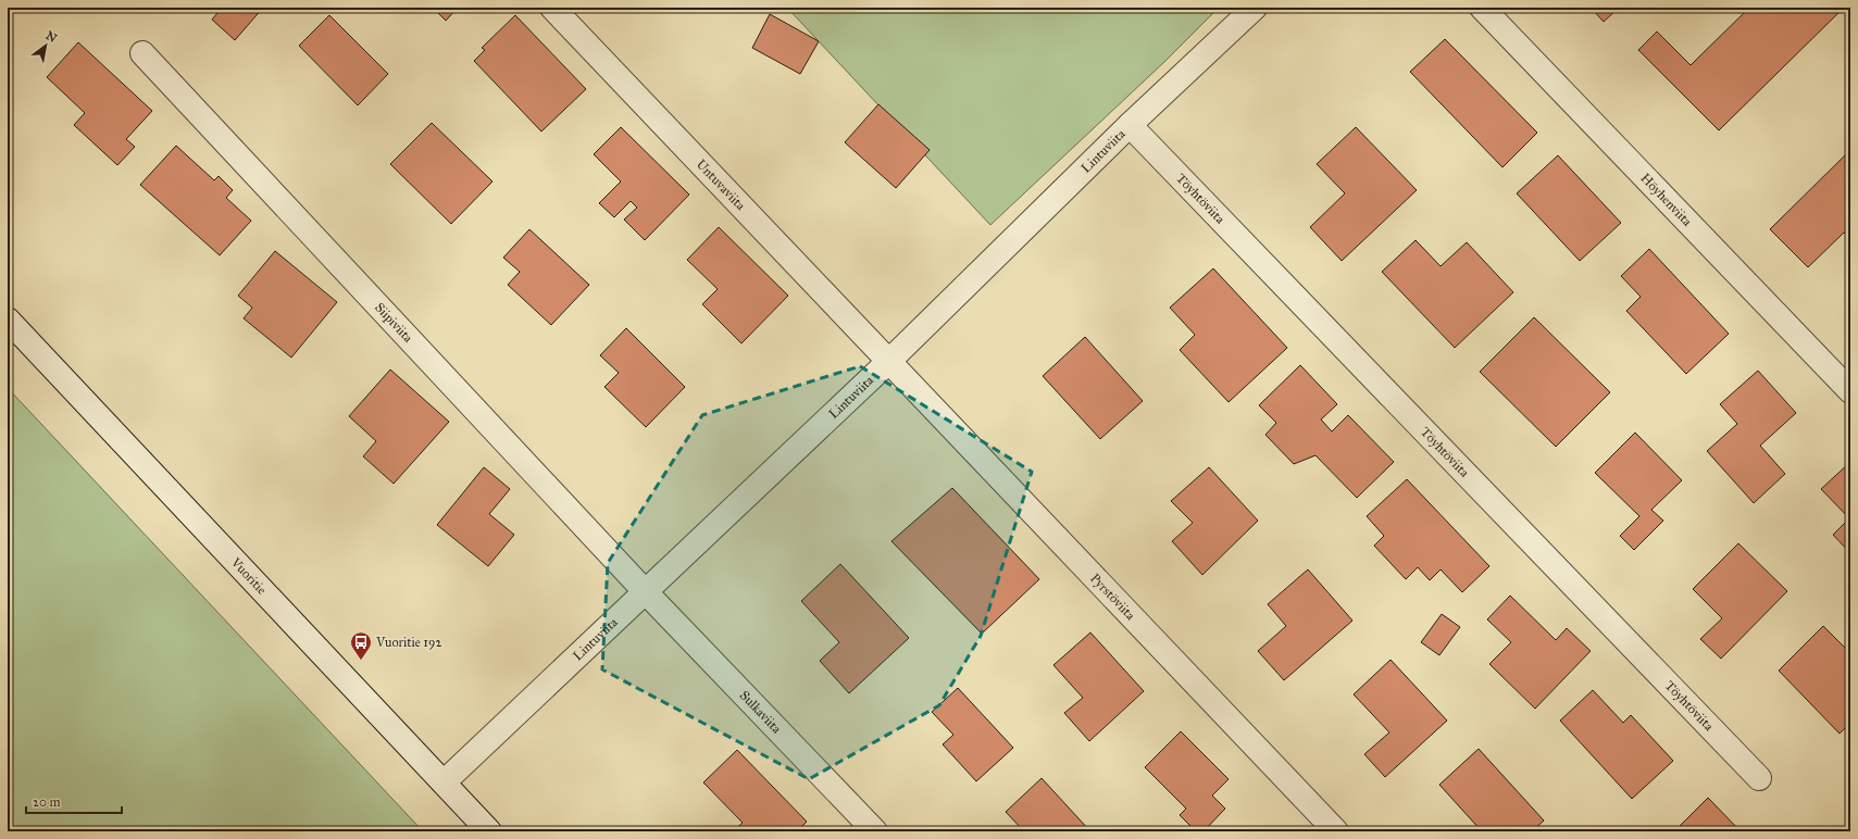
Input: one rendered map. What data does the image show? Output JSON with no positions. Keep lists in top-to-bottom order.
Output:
{
  "streets": {
    "street": [
      "Lintuviita",
      "Untuvaviita",
      "Töyhtöviita",
      "Höyhenviita",
      "Siipiviita",
      "Vuoritie",
      "Pyrstöviita",
      "Sulkaviita"
    ]
  },
  "crossings": [
    ["Lintuviita", "Untuvaviita"],
    ["Lintuviita", "Töyhtöviita"],
    ["Lintuviita", "Siipiviita"],
    ["Lintuviita", "Vuoritie"],
    ["Lintuviita", "Pyrstöviita"],
    ["Lintuviita", "Sulkaviita"],
    ["Untuvaviita", "Pyrstöviita"],
    ["Siipiviita", "Sulkaviita"]
  ],
  "places": {
    "bus stop": ["Vuoritie 192"]
  },
  "scale_bar": "20 m",
  "north": "top right"
}
